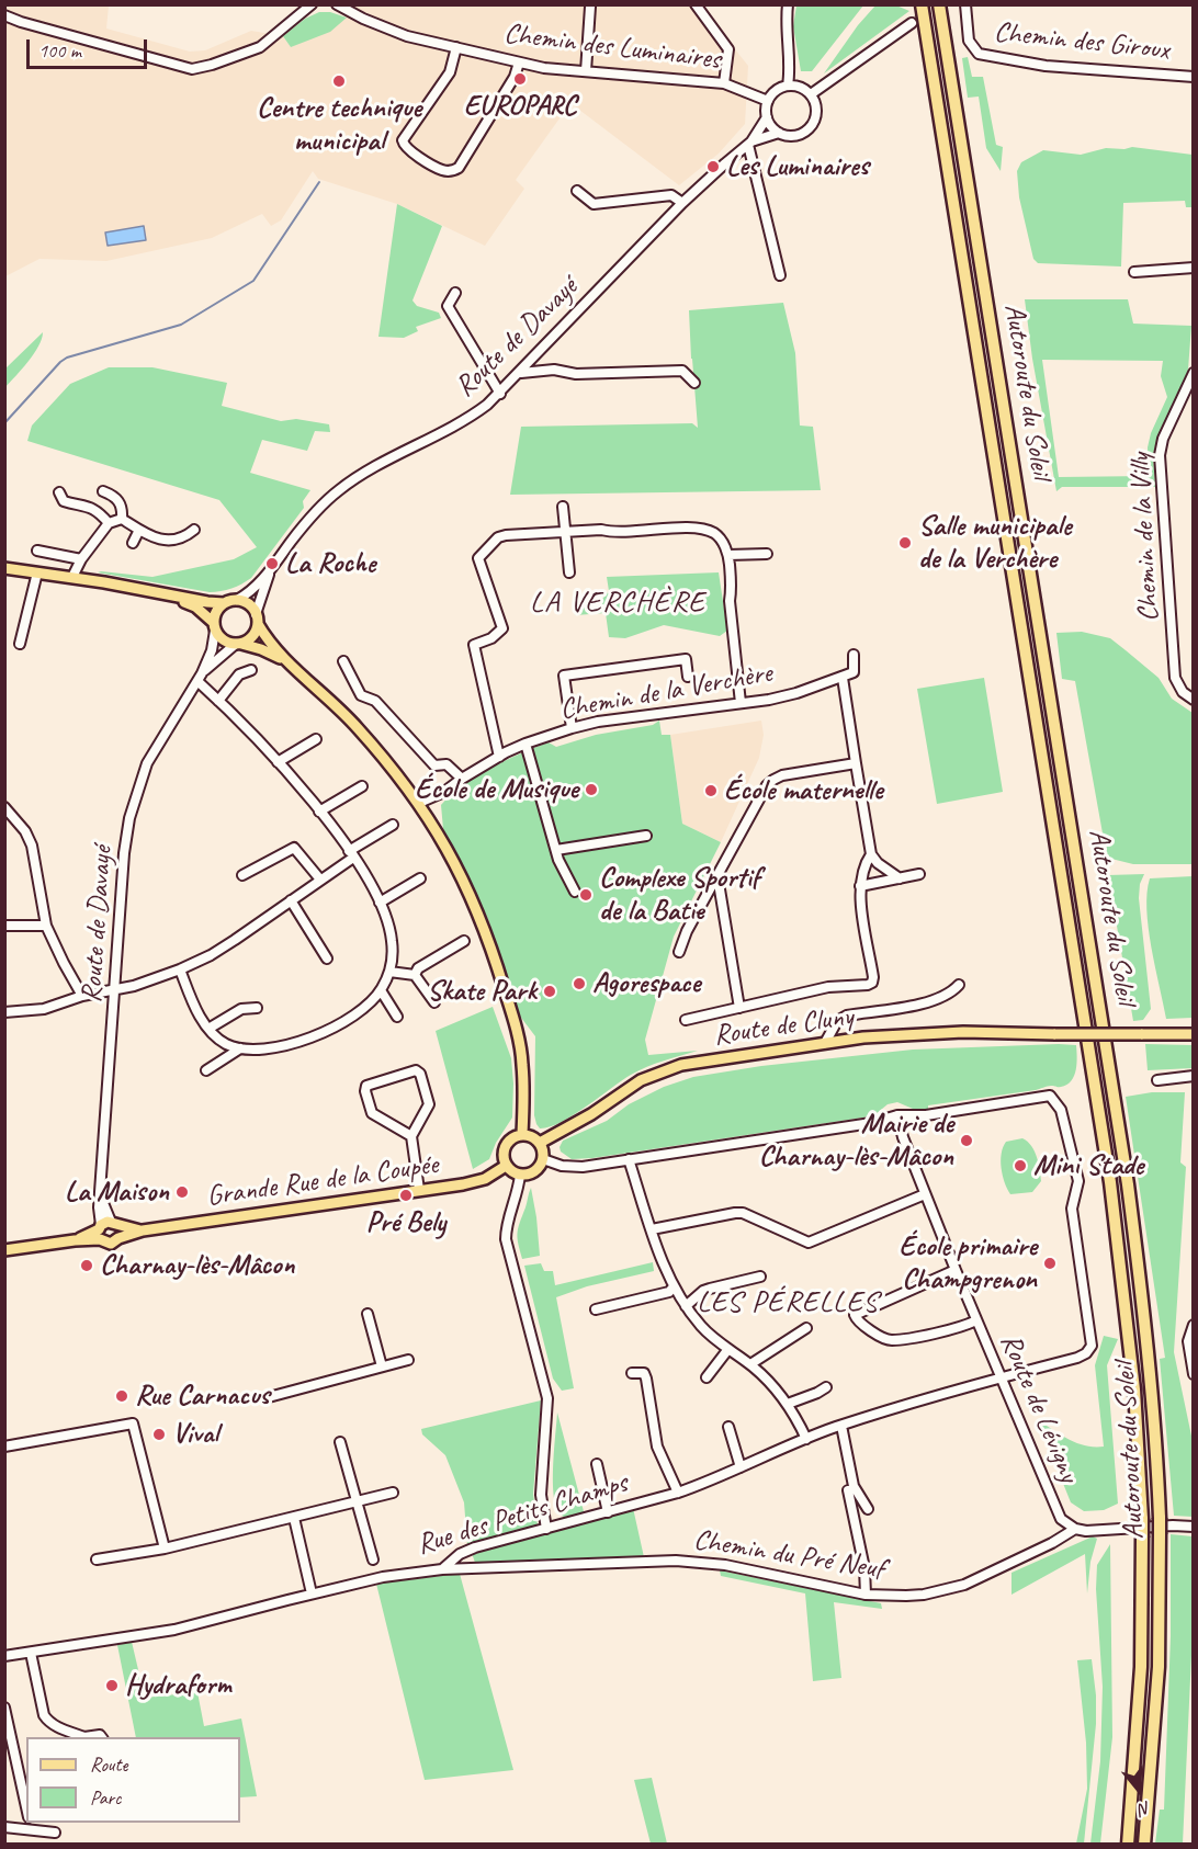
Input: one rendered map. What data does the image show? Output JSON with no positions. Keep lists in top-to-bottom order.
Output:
{
  "streets": {
    "highway": ["Autoroute du Soleil"],
    "main road": ["Route de Cluny", "Grande Rue de la Coupée"],
    "street": [
      "Chemin des Giroux",
      "Chemin des Luminaires",
      "Route de Davayé",
      "Chemin de la Villy",
      "Chemin de la Verchère",
      "Route de Lévigny",
      "Rue des Petits Champs",
      "Chemin du Pré Neuf"
    ]
  },
  "crossings": [
    ["Chemin des Luminaires", "Route de Davayé"],
    ["Route de Davayé", "Grande Rue de la Coupée"],
    ["Route de Cluny", "Grande Rue de la Coupée"],
    ["Route de Lévigny", "Rue des Petits Champs"],
    ["Route de Lévigny", "Chemin du Pré Neuf"],
    ["Rue des Petits Champs", "Chemin du Pré Neuf"]
  ],
  "districts": ["LA VERCHÈRE", "LES PÉRELLES"],
  "places": [
    "EUROPARC",
    "Centre technique municipal",
    "Les Luminaires",
    "Salle municipale de la Verchère",
    "La Roche",
    "École de Musique",
    "École maternelle",
    "Complexe Sportif de la Batie",
    "Agorespace",
    "Skate Park",
    "Mairie de Charnay-lès-Mâcon",
    "Mini Stade",
    "La Maison",
    "Pré Bely",
    "École primaire Champgrenon",
    "Charnay-lès-Mâcon",
    "Rue Carnacus",
    "Vival",
    "Hydraform"
  ],
  "legend": ["Route", "Parc"],
  "scale_bar": "100 m",
  "north": "bottom"
}
